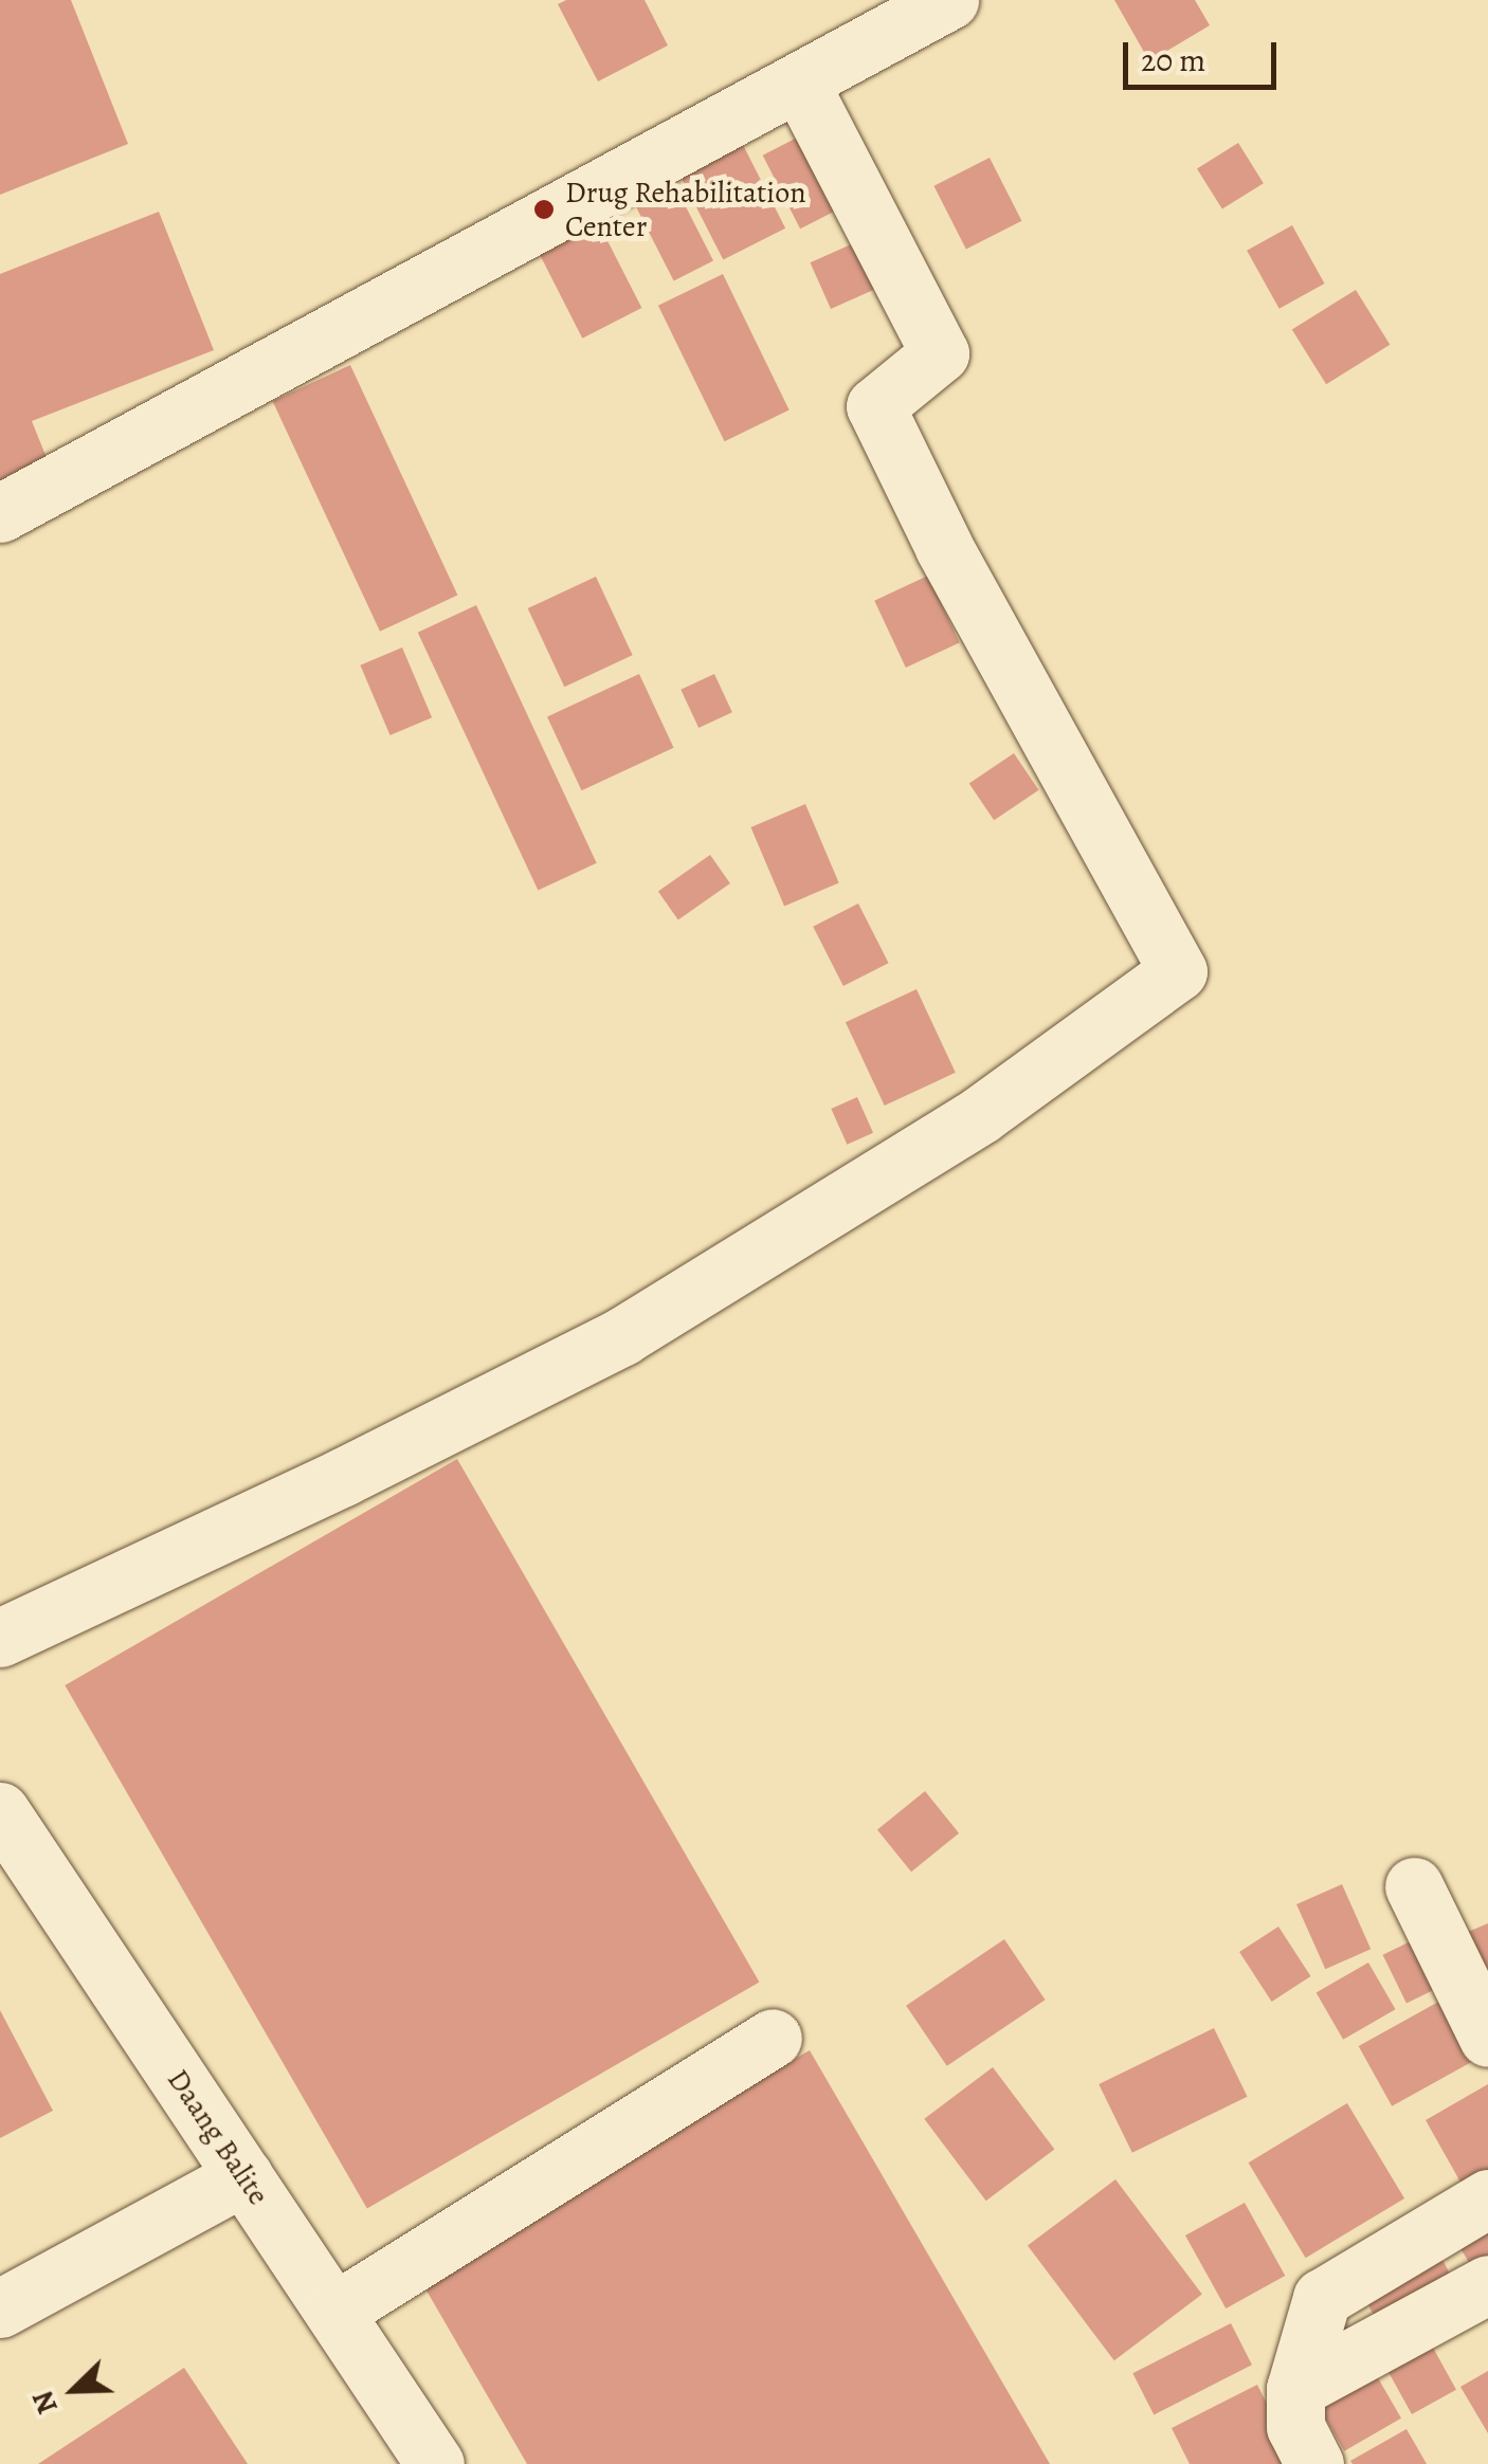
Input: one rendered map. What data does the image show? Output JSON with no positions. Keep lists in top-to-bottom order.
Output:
{
  "streets": {
    "street": ["Daang Balite"]
  },
  "places": ["Drug Rehabilitation Center"],
  "scale_bar": "20 m",
  "north": "bottom left"
}
